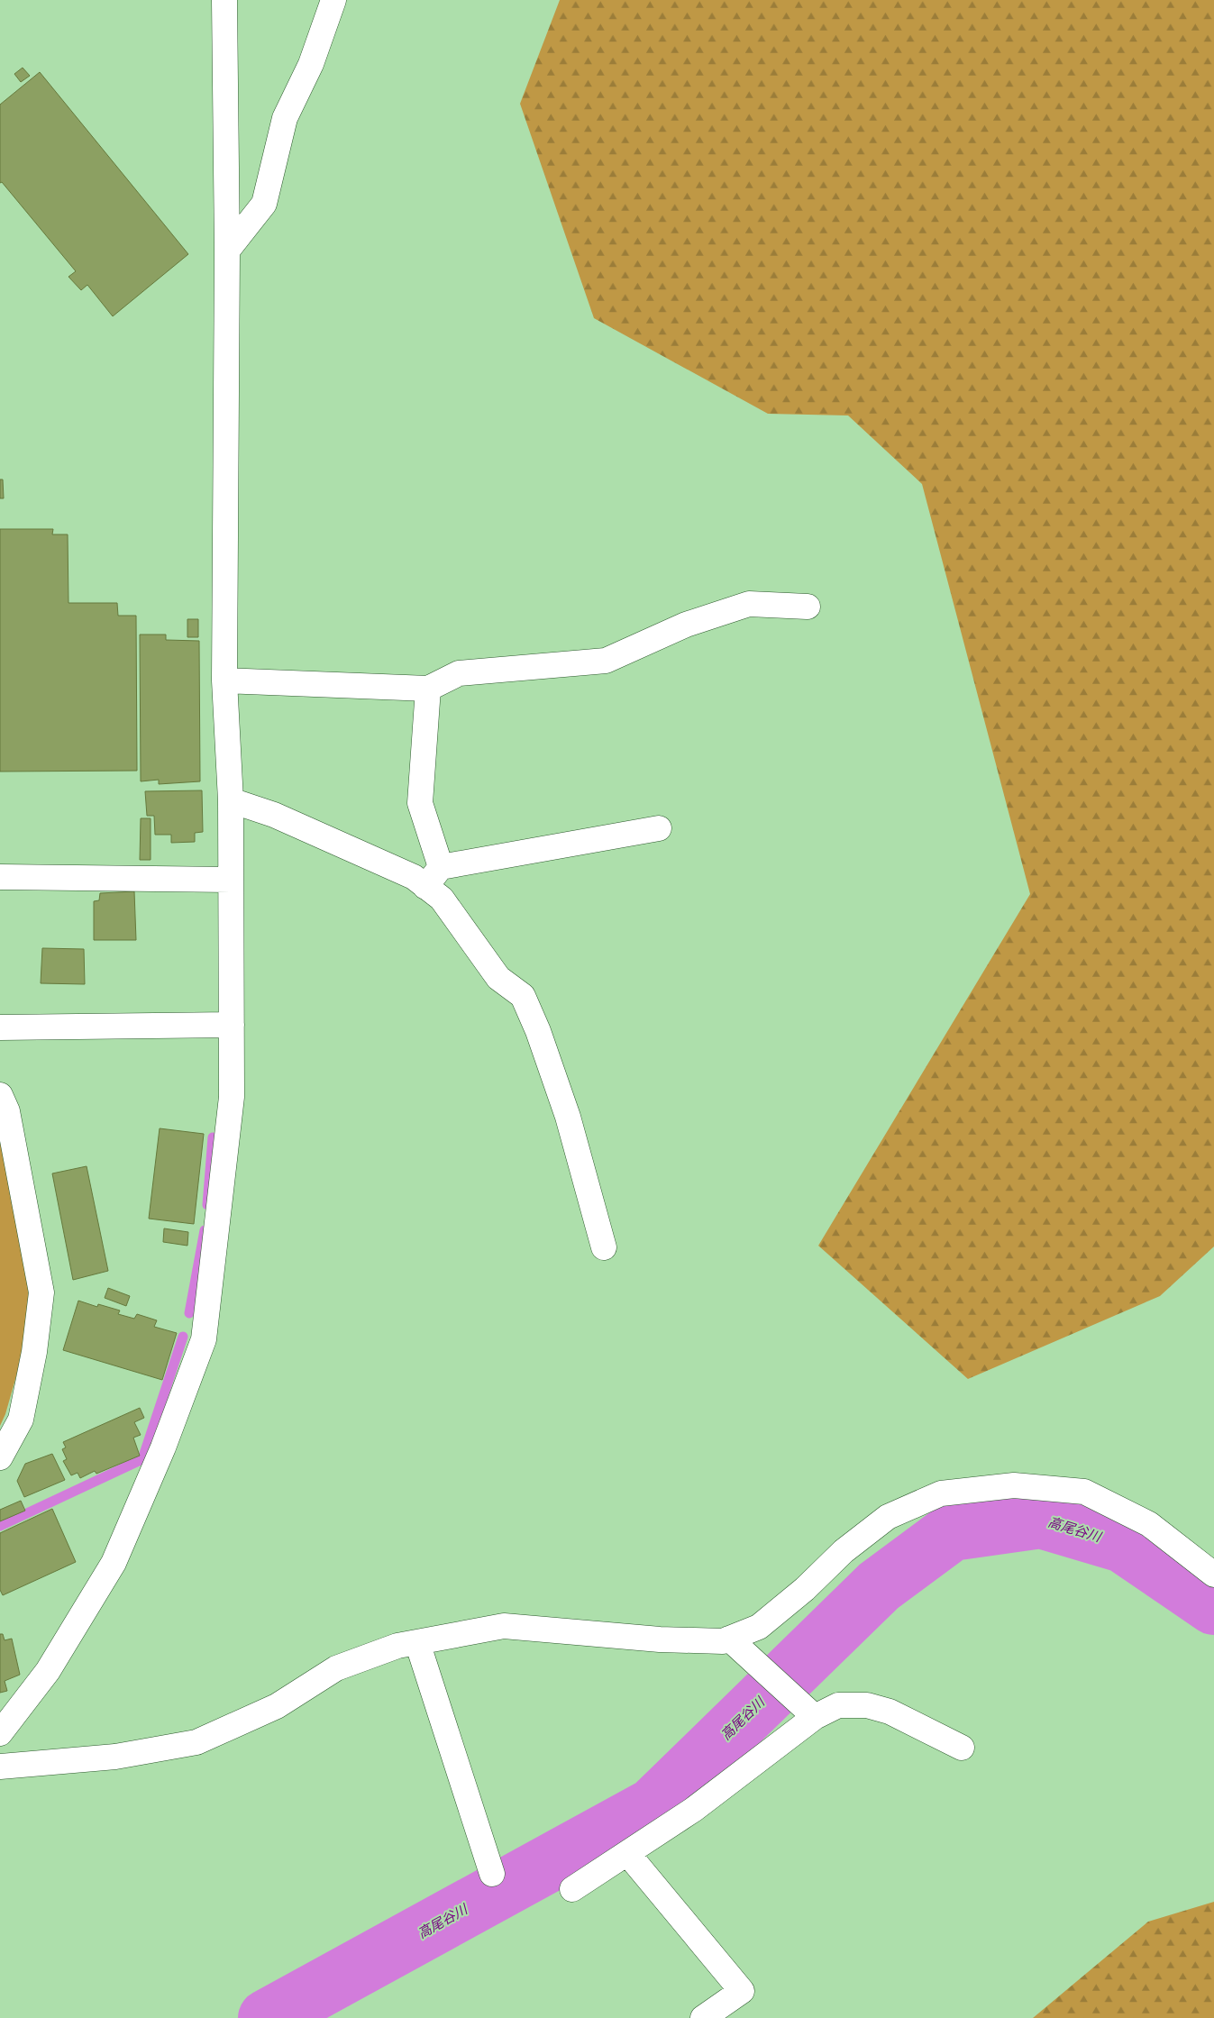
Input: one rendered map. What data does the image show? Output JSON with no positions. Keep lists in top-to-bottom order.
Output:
{
  "water": ["高尾谷川"]
}
